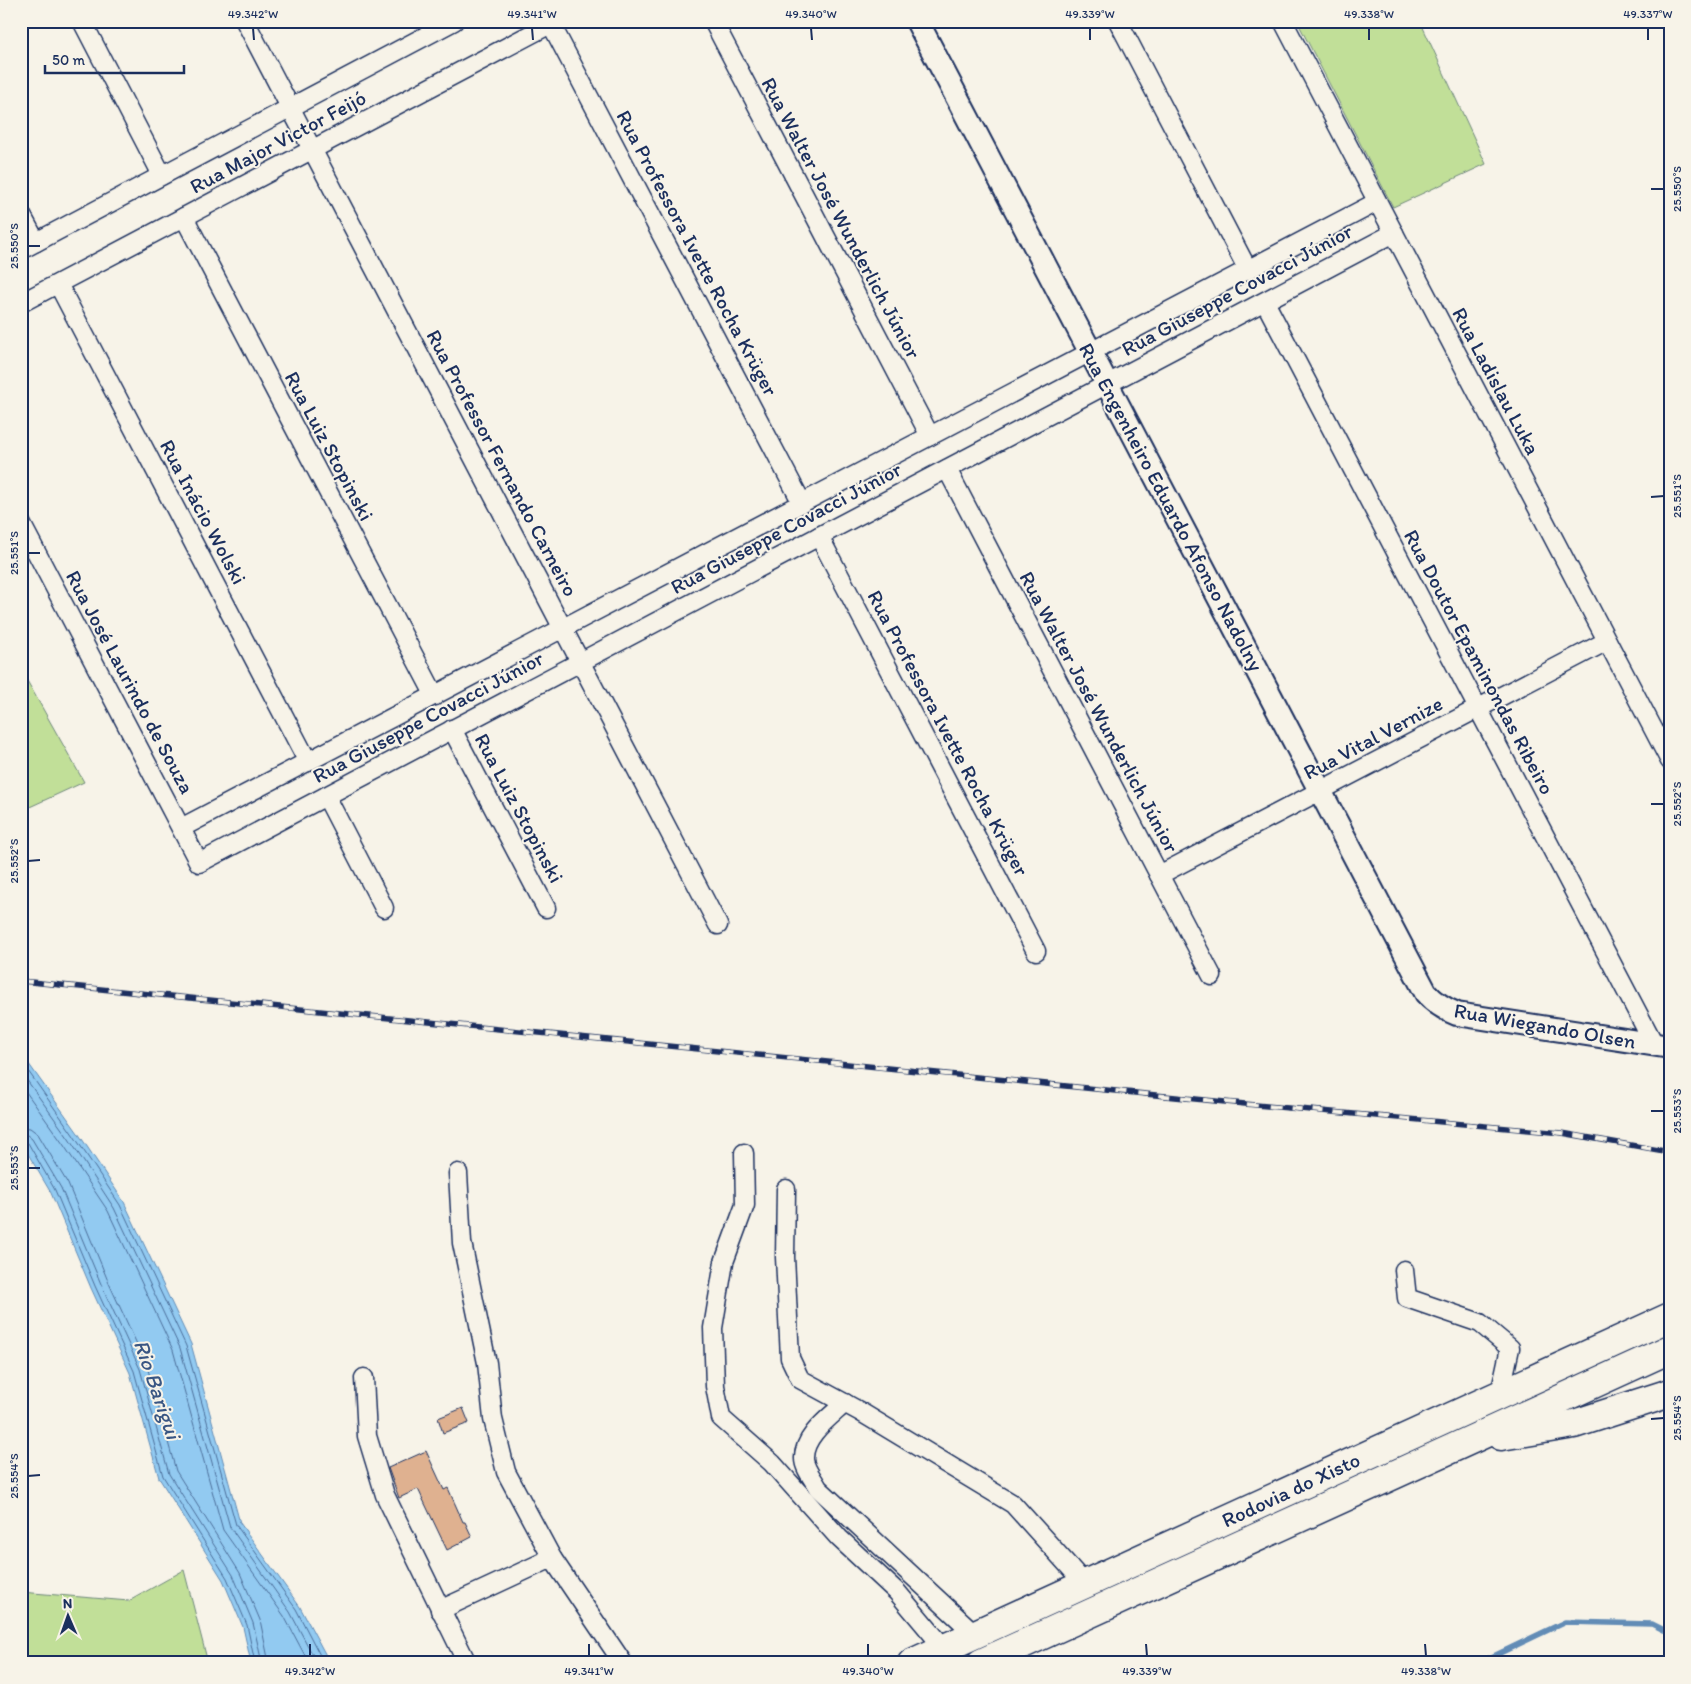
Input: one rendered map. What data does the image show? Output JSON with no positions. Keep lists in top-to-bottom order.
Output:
{
  "streets": {
    "highway": ["Rodovia do Xisto"],
    "street": [
      "Rua Major Victor Feijó",
      "Rua Walter José Wunderlich Júnior",
      "Rua Professora Ivette Rocha Krüger",
      "Rua Giuseppe Covacci Júnior",
      "Rua Ladislau Luka",
      "Rua Luiz Stopinski",
      "Rua Professor Fernando Carneiro",
      "Rua Engenheiro Eduardo Afonso Nadolny",
      "Rua Inácio Wolski",
      "Rua Doutor Epaminondas Ribeiro",
      "Rua José Laurindo de Souza",
      "Rua Vital Vernize",
      "Rua Wiegando Olsen"
    ]
  },
  "crossings": [
    ["Rua Major Victor Feijó", "Rua Professora Ivette Rocha Krüger"],
    ["Rua Major Victor Feijó", "Rua Luiz Stopinski"],
    ["Rua Major Victor Feijó", "Rua Professor Fernando Carneiro"],
    ["Rua Major Victor Feijó", "Rua Inácio Wolski"],
    ["Rua Walter José Wunderlich Júnior", "Rua Giuseppe Covacci Júnior"],
    ["Rua Walter José Wunderlich Júnior", "Rua Vital Vernize"],
    ["Rua Professora Ivette Rocha Krüger", "Rua Giuseppe Covacci Júnior"],
    ["Rua Giuseppe Covacci Júnior", "Rua Ladislau Luka"],
    ["Rua Giuseppe Covacci Júnior", "Rua Luiz Stopinski"],
    ["Rua Giuseppe Covacci Júnior", "Rua Professor Fernando Carneiro"],
    ["Rua Giuseppe Covacci Júnior", "Rua Engenheiro Eduardo Afonso Nadolny"],
    ["Rua Giuseppe Covacci Júnior", "Rua Inácio Wolski"],
    ["Rua Giuseppe Covacci Júnior", "Rua Doutor Epaminondas Ribeiro"],
    ["Rua Giuseppe Covacci Júnior", "Rua José Laurindo de Souza"],
    ["Rua Ladislau Luka", "Rua Vital Vernize"],
    ["Rua Engenheiro Eduardo Afonso Nadolny", "Rua Vital Vernize"],
    ["Rua Engenheiro Eduardo Afonso Nadolny", "Rua Wiegando Olsen"],
    ["Rua Doutor Epaminondas Ribeiro", "Rua Vital Vernize"],
    ["Rua Doutor Epaminondas Ribeiro", "Rua Wiegando Olsen"]
  ],
  "water": ["Rio Barigui"],
  "scale_bar": "50 m",
  "north": "top",
  "coordinates": [
    "49.342°W",
    "49.341°W",
    "49.340°W",
    "49.339°W",
    "49.338°W",
    "49.337°W",
    "25.550°S",
    "25.551°S",
    "25.552°S",
    "25.553°S",
    "25.554°S"
  ]
}
